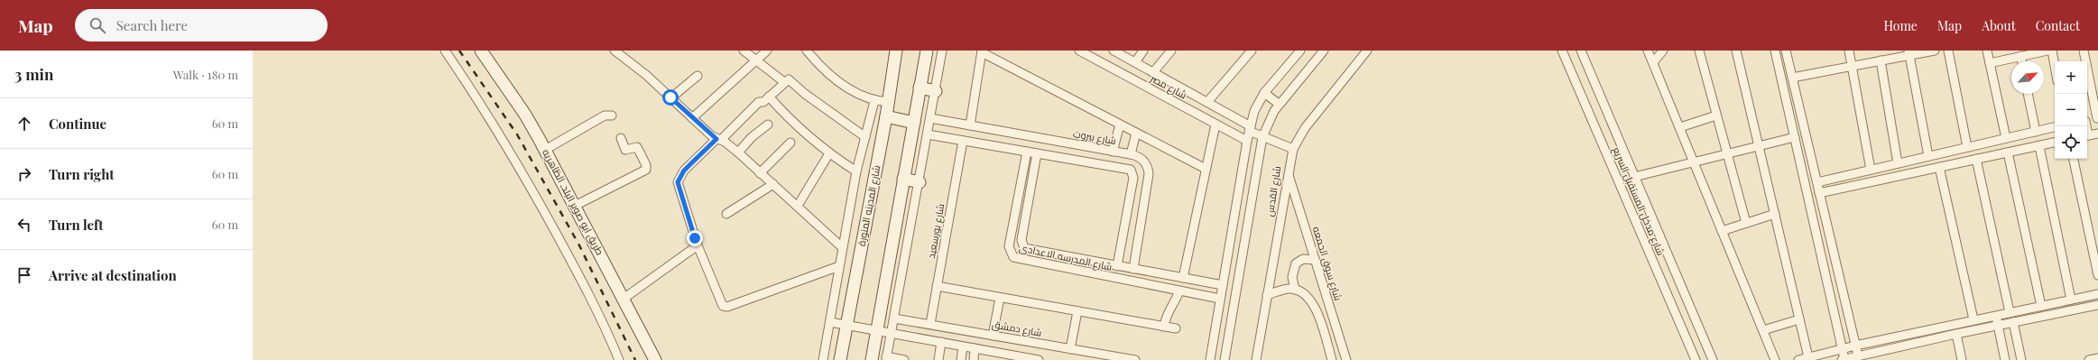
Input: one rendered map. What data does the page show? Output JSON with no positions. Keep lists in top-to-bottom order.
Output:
{
  "streets": {
    "main road": ["طريق ابو صوير البلد, الظاهريه", "شارع المدينه المنورة"],
    "street": [
      "شارع مصر",
      "شارع بيروت",
      "شارع القدس",
      "شارع مدخل المستقبل السريع",
      "شارع بورسعيد",
      "شارع المدرسه الاعدادى",
      "شارع سوق الجمعه",
      "شارع دمشق"
    ]
  },
  "crossings": [
    ["شارع مصر", "شارع القدس"],
    ["شارع بيروت", "شارع المدرسه الاعدادى"],
    ["شارع القدس", "شارع سوق الجمعه"],
    ["شارع بورسعيد", "شارع دمشق"]
  ],
  "north": "top right",
  "page": {
    "header": "Map",
    "search": "Search here",
    "nav": [
      "Home",
      "Map",
      "About",
      "Contact"
    ],
    "heading": ["3 min", "Walk · 180 m"],
    "map_buttons": ["+", "−"],
    "list": [
      ["Continue", "60 m"],
      ["Turn right", "60 m"],
      ["Turn left", "60 m"],
      "Arrive at destination"
    ]
  }
}
